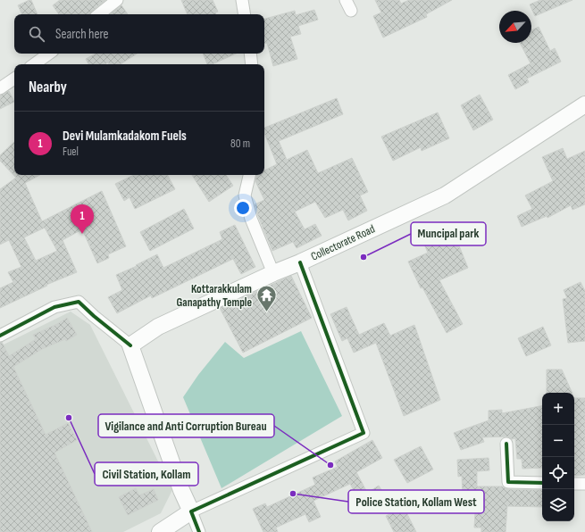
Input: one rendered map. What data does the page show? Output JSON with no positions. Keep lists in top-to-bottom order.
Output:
{
  "streets": {
    "main road": ["Collectorate Road"]
  },
  "places": {
    "other": [
      "Muncipal park",
      "Civil Station, Kollam",
      "Vigilance and Anti Corruption Bureau",
      "Police Station, Kollam West"
    ],
    "temple": ["Kottarakkulam Ganapathy Temple"]
  },
  "north": "bottom left",
  "page": {
    "search": "Search here",
    "heading": "Nearby",
    "list": [
      {
        "mark": "1",
        "name": "Devi Mulamkadakom Fuels",
        "note": "Fuel",
        "value": "80 m"
      }
    ],
    "pins": "1",
    "map_buttons": ["+", "−"]
  }
}
